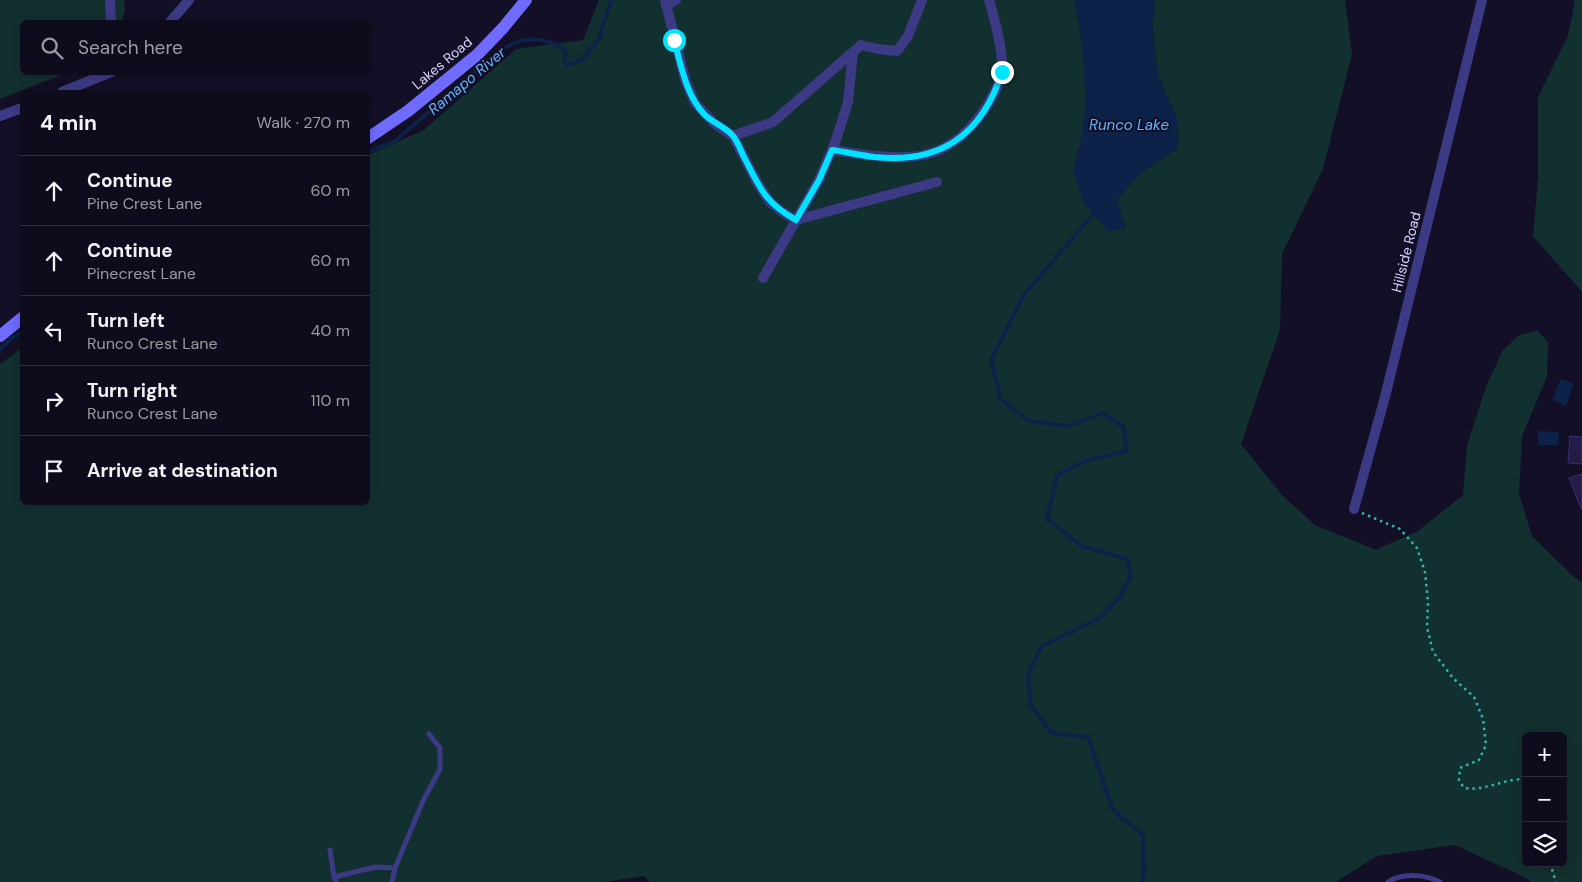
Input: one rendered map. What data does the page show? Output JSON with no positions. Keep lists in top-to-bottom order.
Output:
{
  "streets": {
    "main road": ["Lakes Road"],
    "street": ["Hillside Road"]
  },
  "water": ["Ramapo River", "Runco Lake"],
  "page": {
    "search": "Search here",
    "heading": ["4 min", "Walk · 270 m"],
    "list": [
      ["Continue", "Pine Crest Lane", "60 m"],
      ["Continue", "Pinecrest Lane", "60 m"],
      ["Turn left", "Runco Crest Lane", "40 m"],
      ["Turn right", "Runco Crest Lane", "110 m"],
      "Arrive at destination"
    ],
    "map_buttons": ["+", "−"]
  }
}
